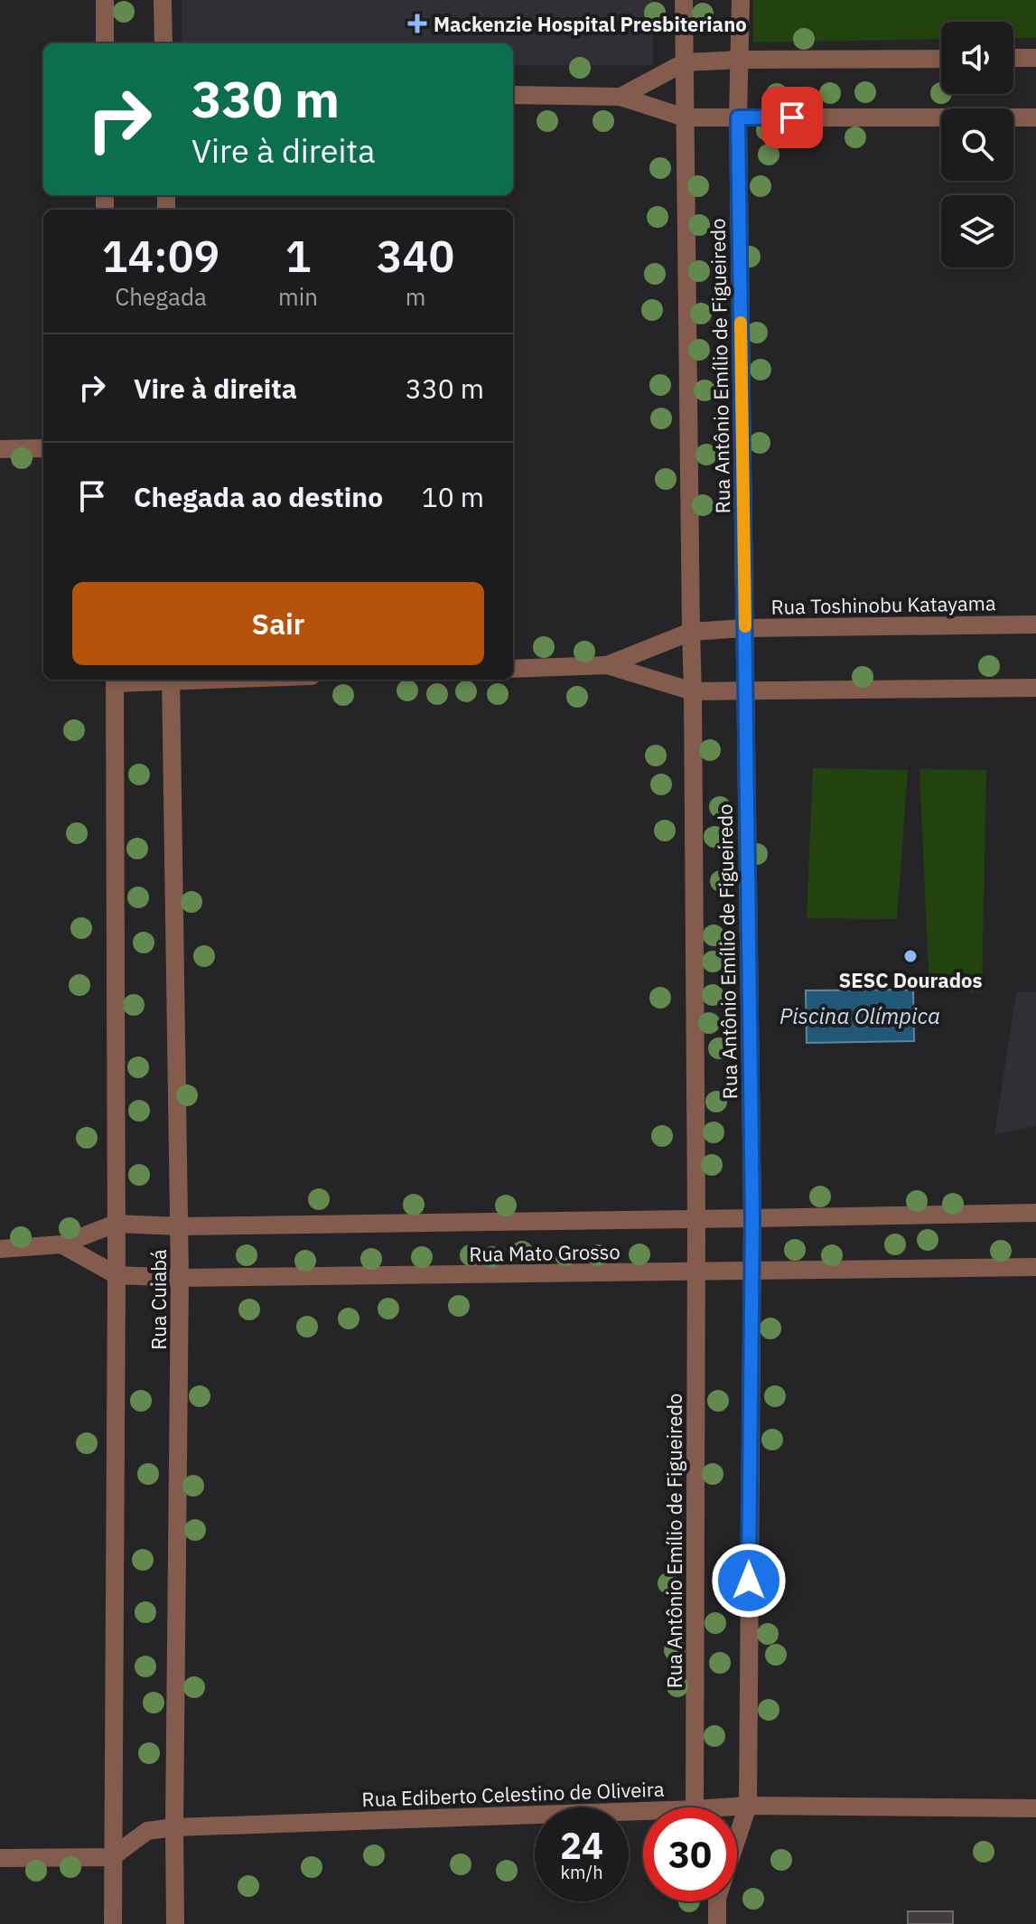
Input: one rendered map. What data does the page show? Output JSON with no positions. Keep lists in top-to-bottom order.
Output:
{
  "streets": {
    "street": [
      "Rua Antônio Emílio de Figueiredo",
      "Rua Toshinobu Katayama",
      "Rua Mato Grosso",
      "Rua Cuiabá",
      "Rua Ediberto Celestino de Oliveira"
    ]
  },
  "crossings": [
    ["Rua Antônio Emílio de Figueiredo", "Rua Toshinobu Katayama"],
    ["Rua Antônio Emílio de Figueiredo", "Rua Mato Grosso"],
    ["Rua Antônio Emílio de Figueiredo", "Rua Ediberto Celestino de Oliveira"],
    ["Rua Mato Grosso", "Rua Cuiabá"],
    ["Rua Cuiabá", "Rua Ediberto Celestino de Oliveira"]
  ],
  "water": ["Piscina Olímpica"],
  "places": {
    "health": ["Mackenzie Hospital Presbiteriano"],
    "other": ["SESC Dourados"]
  },
  "page": {
    "turn": ["330 m", "Vire à direita"],
    "eta": [
      "14:09",
      "Chegada",
      "1",
      "min",
      "340",
      "m"
    ],
    "list": [
      {
        "name": "Vire à direita",
        "value": "330 m"
      },
      {
        "name": "Chegada ao destino",
        "value": "10 m"
      }
    ],
    "buttons": "Sair",
    "speed": "24 km/h",
    "limit": "30"
  }
}
